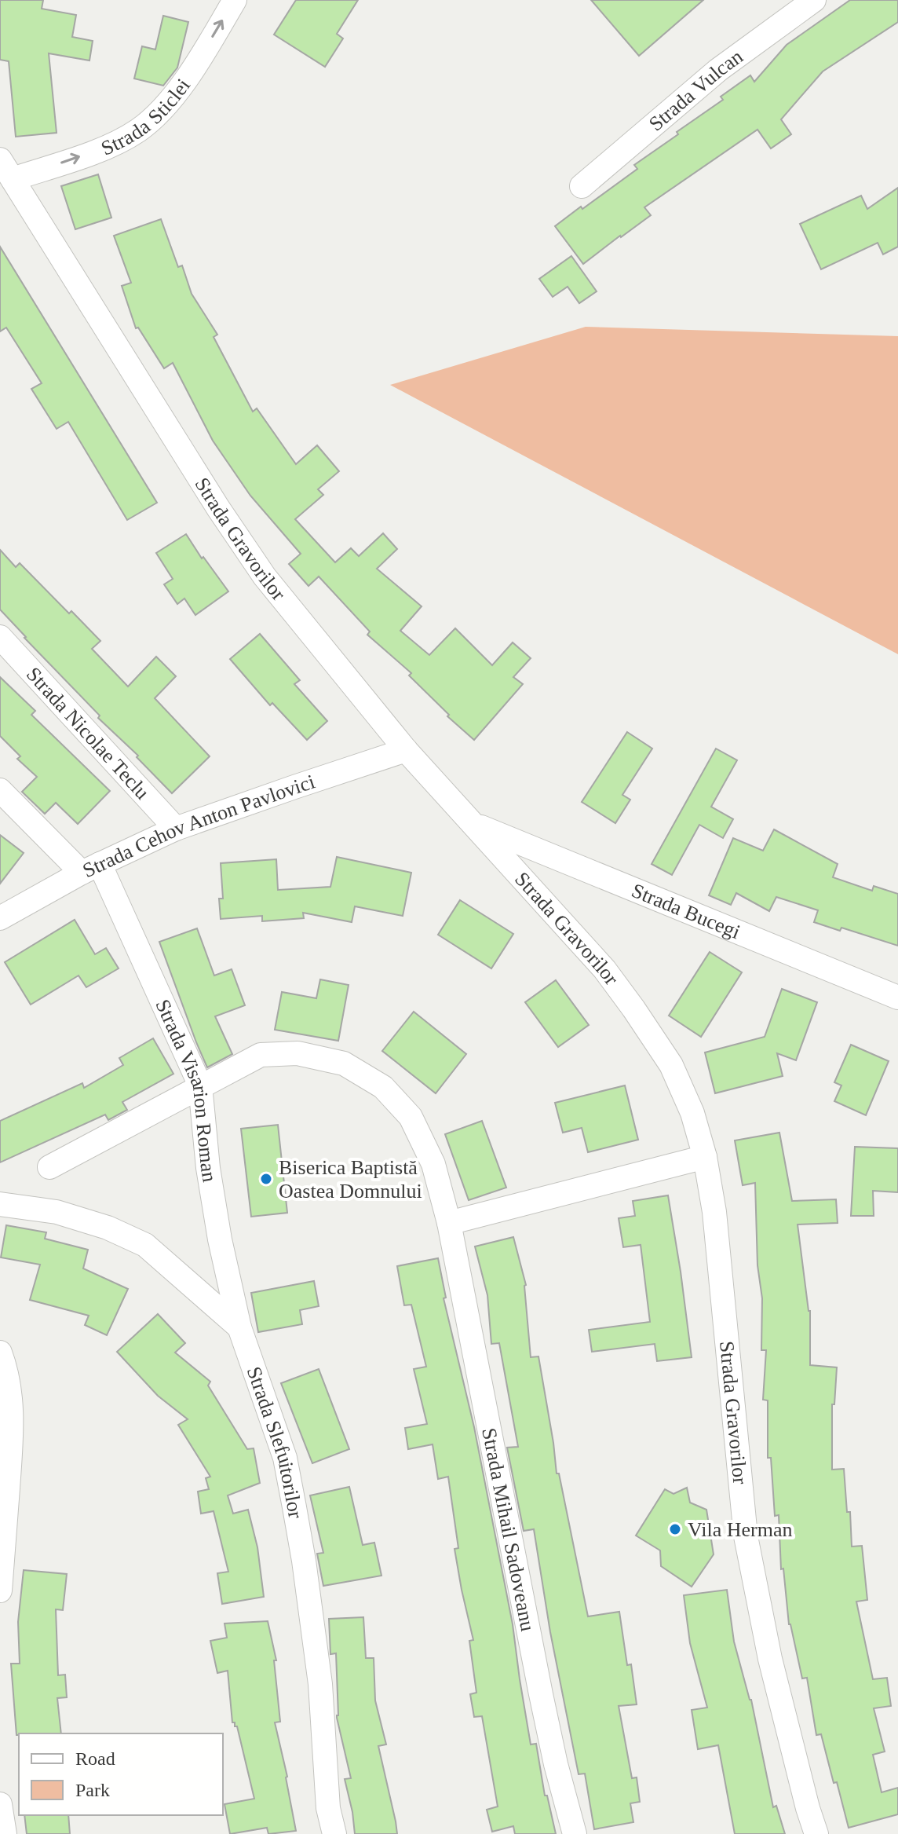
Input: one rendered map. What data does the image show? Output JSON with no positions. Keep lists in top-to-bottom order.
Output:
{
  "streets": {
    "street": [
      "Strada Vulcan",
      "Strada Sticlei",
      "Strada Gravorilor",
      "Strada Nicolae Teclu",
      "Strada Cehov Anton Pavlovici",
      "Strada Bucegi",
      "Strada Visarion Roman",
      "Strada Slefuitorilor",
      "Strada Mihail Sadoveanu"
    ]
  },
  "crossings": [
    ["Strada Sticlei", "Strada Gravorilor"],
    ["Strada Gravorilor", "Strada Cehov Anton Pavlovici"],
    ["Strada Gravorilor", "Strada Bucegi"],
    ["Strada Nicolae Teclu", "Strada Cehov Anton Pavlovici"],
    ["Strada Cehov Anton Pavlovici", "Strada Visarion Roman"],
    ["Strada Visarion Roman", "Strada Slefuitorilor"],
    ["Strada Visarion Roman", "Strada Mihail Sadoveanu"]
  ],
  "one_way": ["Strada Sticlei"],
  "places": ["Biserica Baptistă Oastea Domnului", "Vila Herman"],
  "legend": ["Road", "Park"]
}
